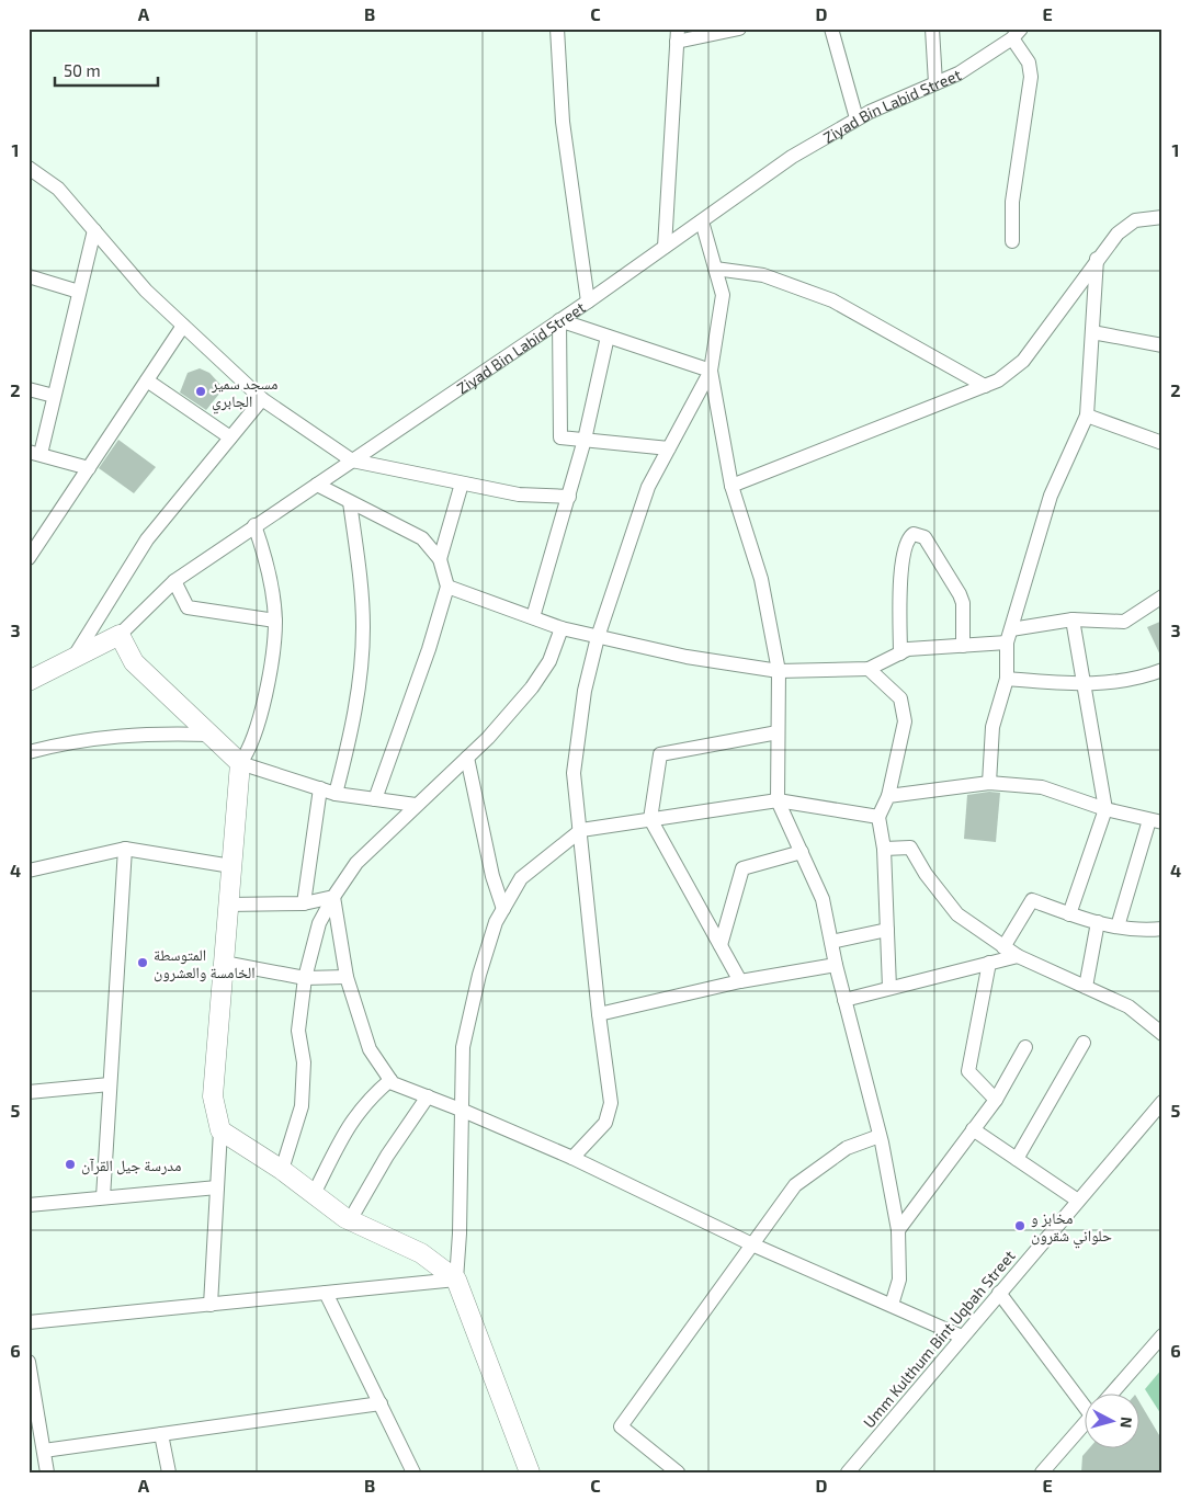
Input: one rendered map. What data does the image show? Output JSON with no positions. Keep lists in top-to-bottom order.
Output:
{
  "streets": {
    "street": ["Ziyad Bin Labid Street", "Umm Kulthum Bint Uqbah Street"]
  },
  "places": [
    "مسجد سمير الجابري",
    "المتوسطة الخامسة والعشرون",
    "مدرسة جيل القرآن",
    "مخابز و حلواني شقرون"
  ],
  "scale_bar": "50 m",
  "north": "right",
  "grid": {
    "columns": [
      "A",
      "B",
      "C",
      "D",
      "E"
    ],
    "rows": [
      "1",
      "2",
      "3",
      "4",
      "5",
      "6"
    ]
  }
}
